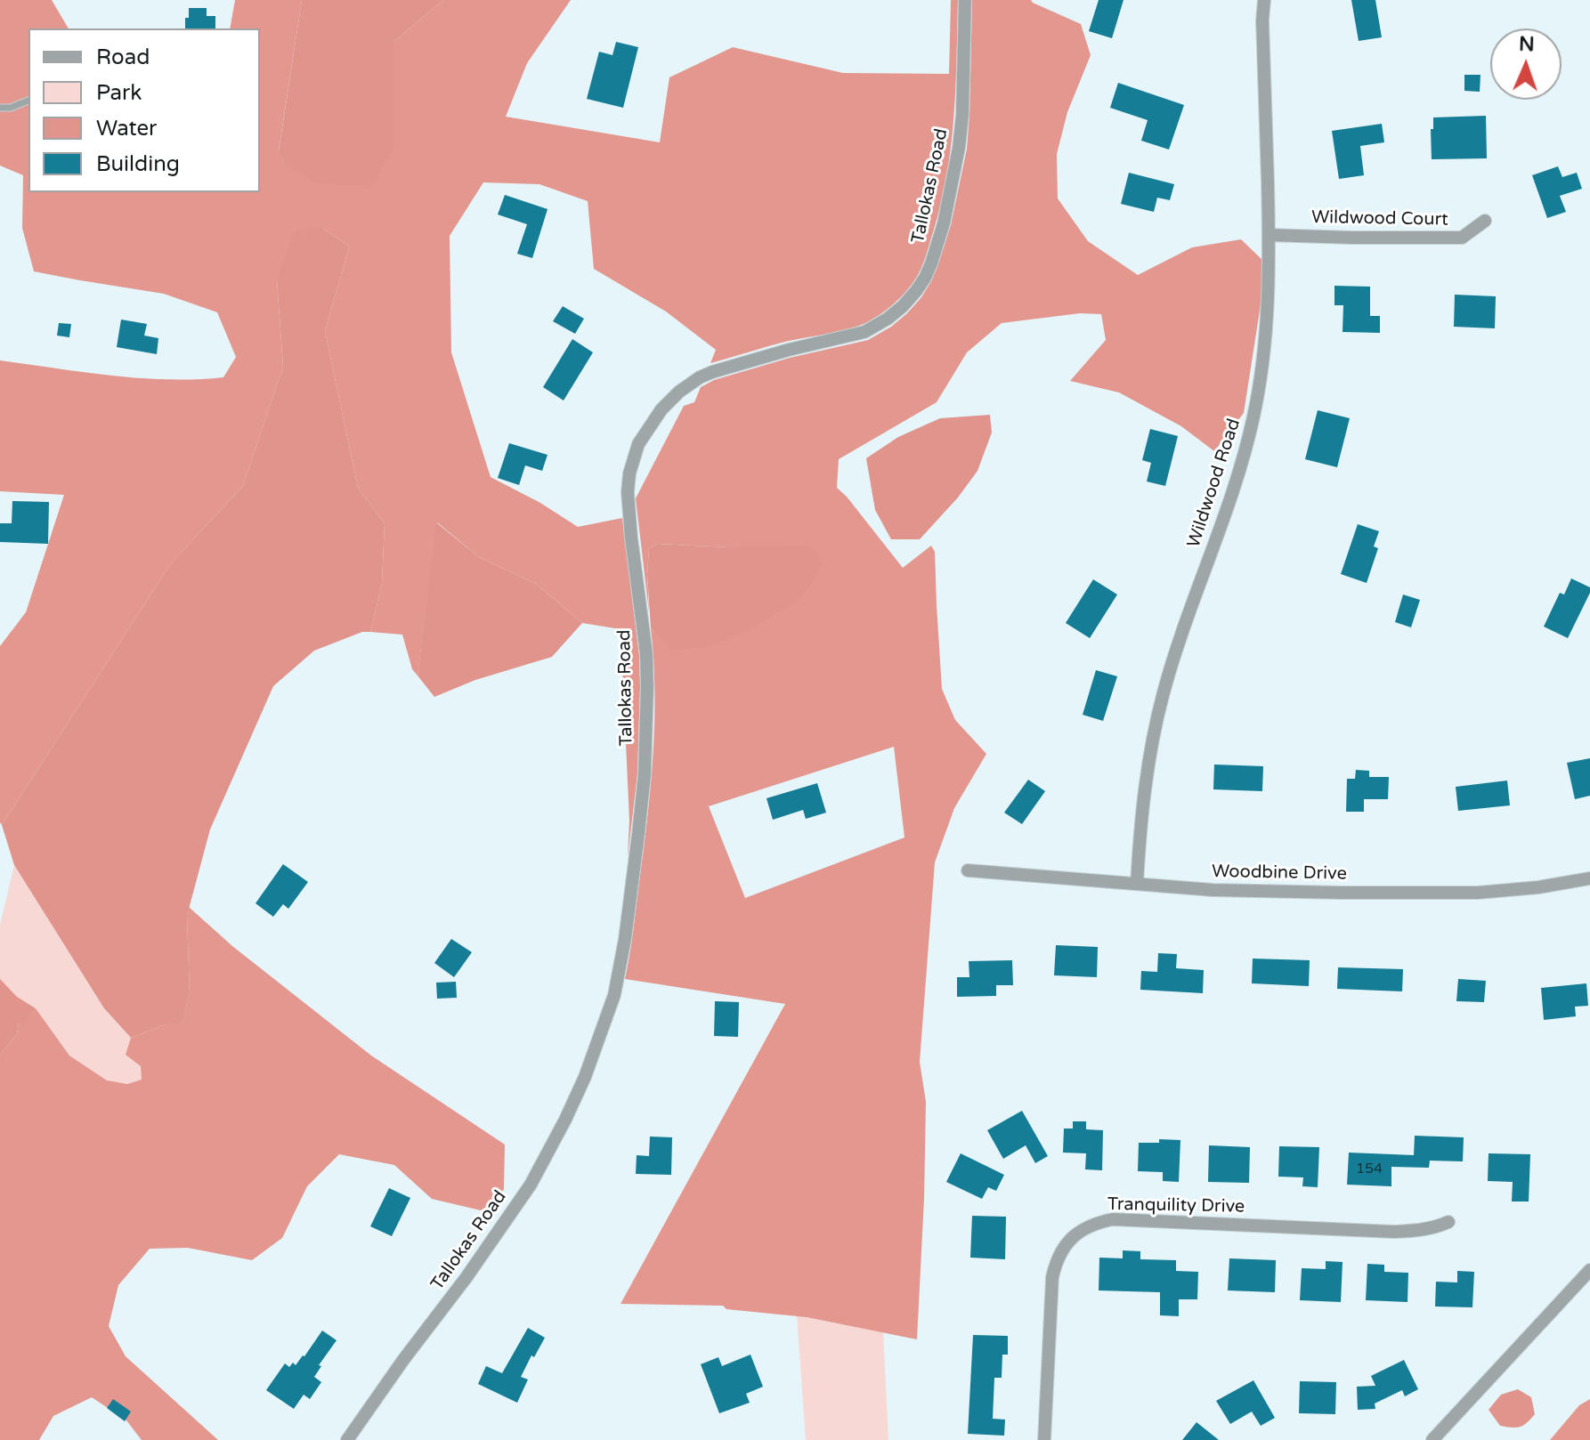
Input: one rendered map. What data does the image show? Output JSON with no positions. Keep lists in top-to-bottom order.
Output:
{
  "streets": {
    "street": [
      "Tallokas Road",
      "Wildwood Court",
      "Wildwood Road",
      "Woodbine Drive",
      "Tranquility Drive"
    ]
  },
  "crossings": [
    ["Wildwood Court", "Wildwood Road"],
    ["Wildwood Road", "Woodbine Drive"]
  ],
  "house_numbers": ["154"],
  "legend": [
    "Road",
    "Park",
    "Water",
    "Building"
  ],
  "north": "top"
}
